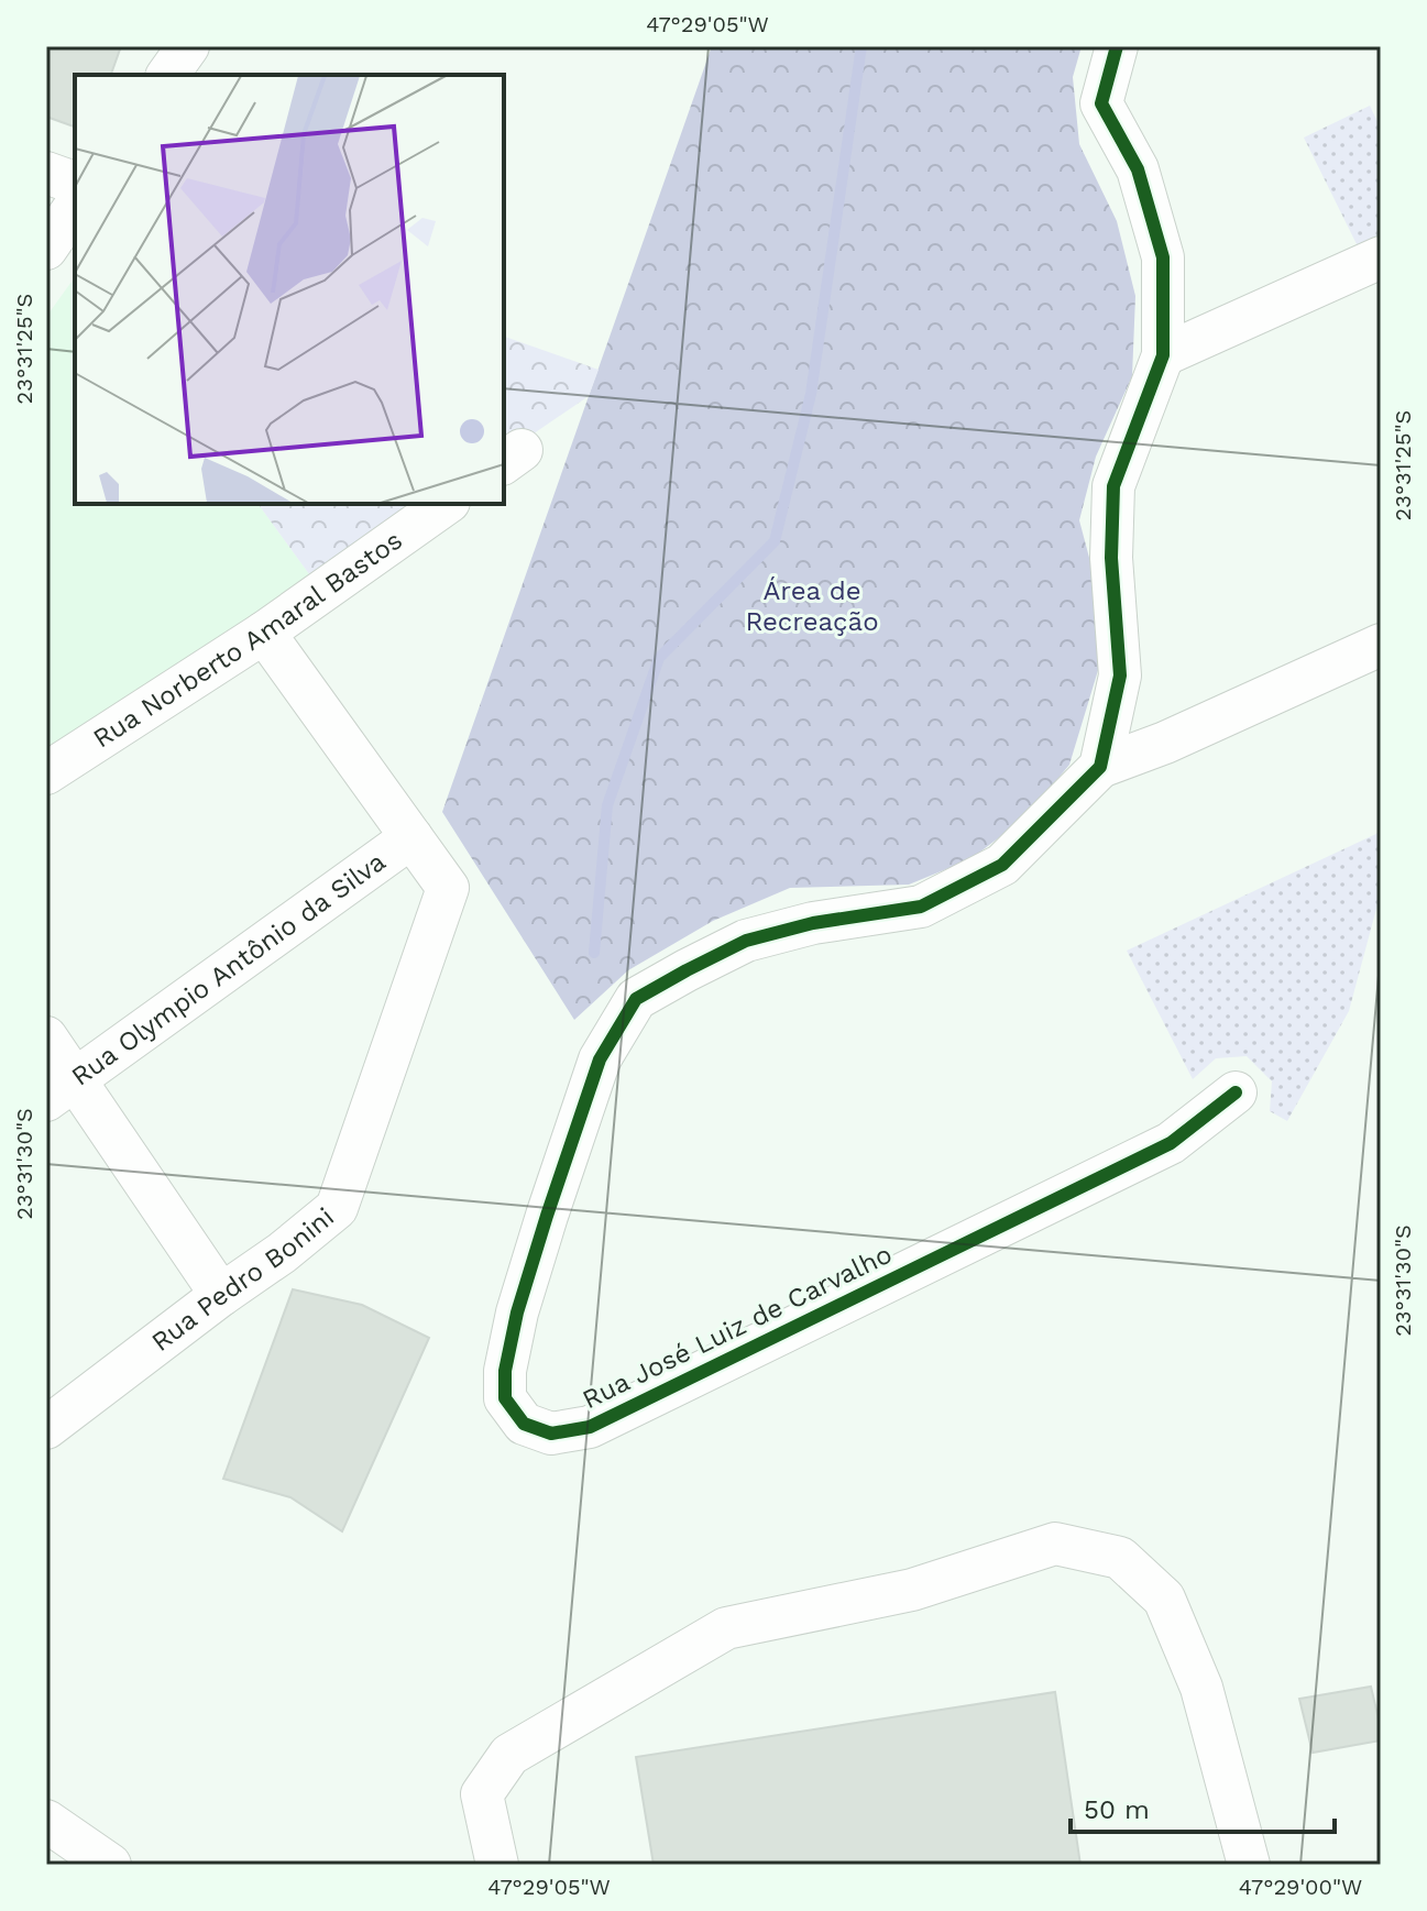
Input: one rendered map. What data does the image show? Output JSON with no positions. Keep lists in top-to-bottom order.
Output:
{
  "streets": {
    "street": [
      "Rua Norberto Amaral Bastos",
      "Rua Olympio Antônio da Silva",
      "Rua Pedro Bonini",
      "Rua José Luiz de Carvalho"
    ]
  },
  "crossings": [
    ["Rua Olympio Antônio da Silva", "Rua Pedro Bonini"]
  ],
  "parks": ["Área de Recreação"],
  "scale_bar": "50 m",
  "coordinates": [
    "47°29'05\"W",
    "23°31'25\"S",
    "23°31'30\"S",
    "47°29'00\"W"
  ]
}
